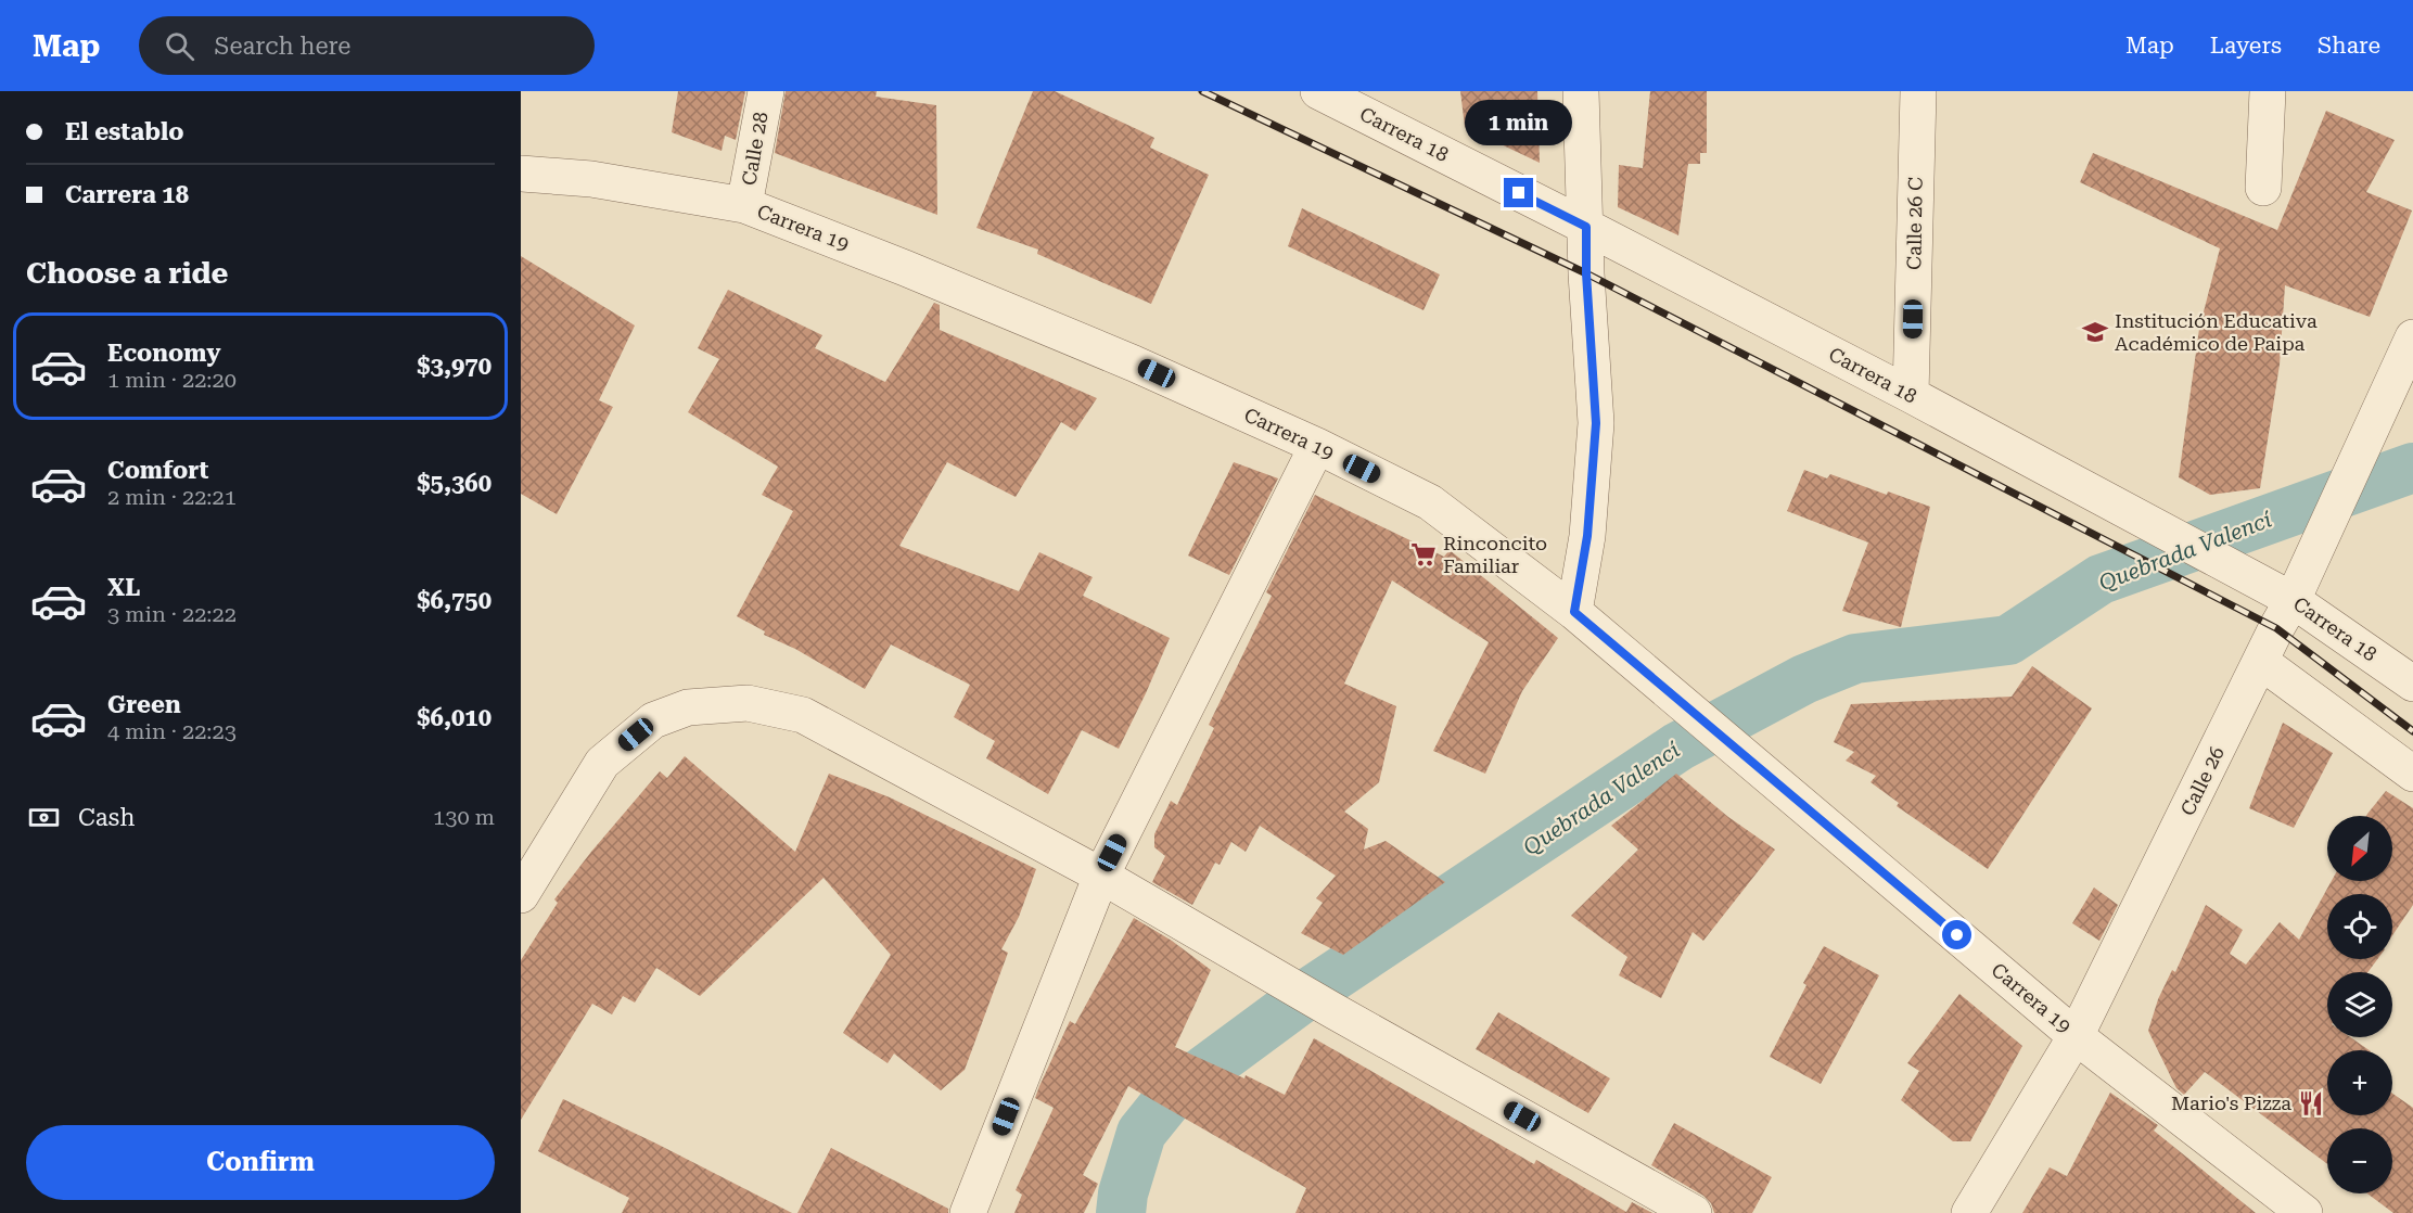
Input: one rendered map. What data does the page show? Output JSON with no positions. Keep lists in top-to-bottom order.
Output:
{
  "streets": {
    "street": [
      "Carrera 18",
      "Calle 28",
      "Calle 26 C",
      "Carrera 19",
      "Calle 26"
    ]
  },
  "crossings": [
    ["Carrera 18", "Calle 26 C"],
    ["Carrera 18", "Calle 26"],
    ["Calle 28", "Carrera 19"],
    ["Carrera 19", "Calle 26"]
  ],
  "water": ["Quebrada Valencí"],
  "places": {
    "school or university": ["Institución Educativa Académico de Paipa"],
    "supermarket": ["Rinconcito Familiar"],
    "restaurant": ["Mario's Pizza"]
  },
  "north": "bottom left",
  "page": {
    "header": "Map",
    "search": "Search here",
    "nav": ["Map", "Layers", "Share"],
    "banner": ["El establo", "Carrera 18"],
    "bubble": "1 min",
    "heading": "Choose a ride",
    "list": [
      {
        "name": "Economy",
        "note": "1 min · 22:20",
        "value": "$3,970"
      },
      {
        "name": "Comfort",
        "note": "2 min · 22:21",
        "value": "$5,360"
      },
      {
        "name": "XL",
        "note": "3 min · 22:22",
        "value": "$6,750"
      },
      {
        "name": "Green",
        "note": "4 min · 22:23",
        "value": "$6,010"
      }
    ],
    "pay": ["Cash", "130 m"],
    "map_buttons": ["+", "−"],
    "buttons": "Confirm"
  }
}
